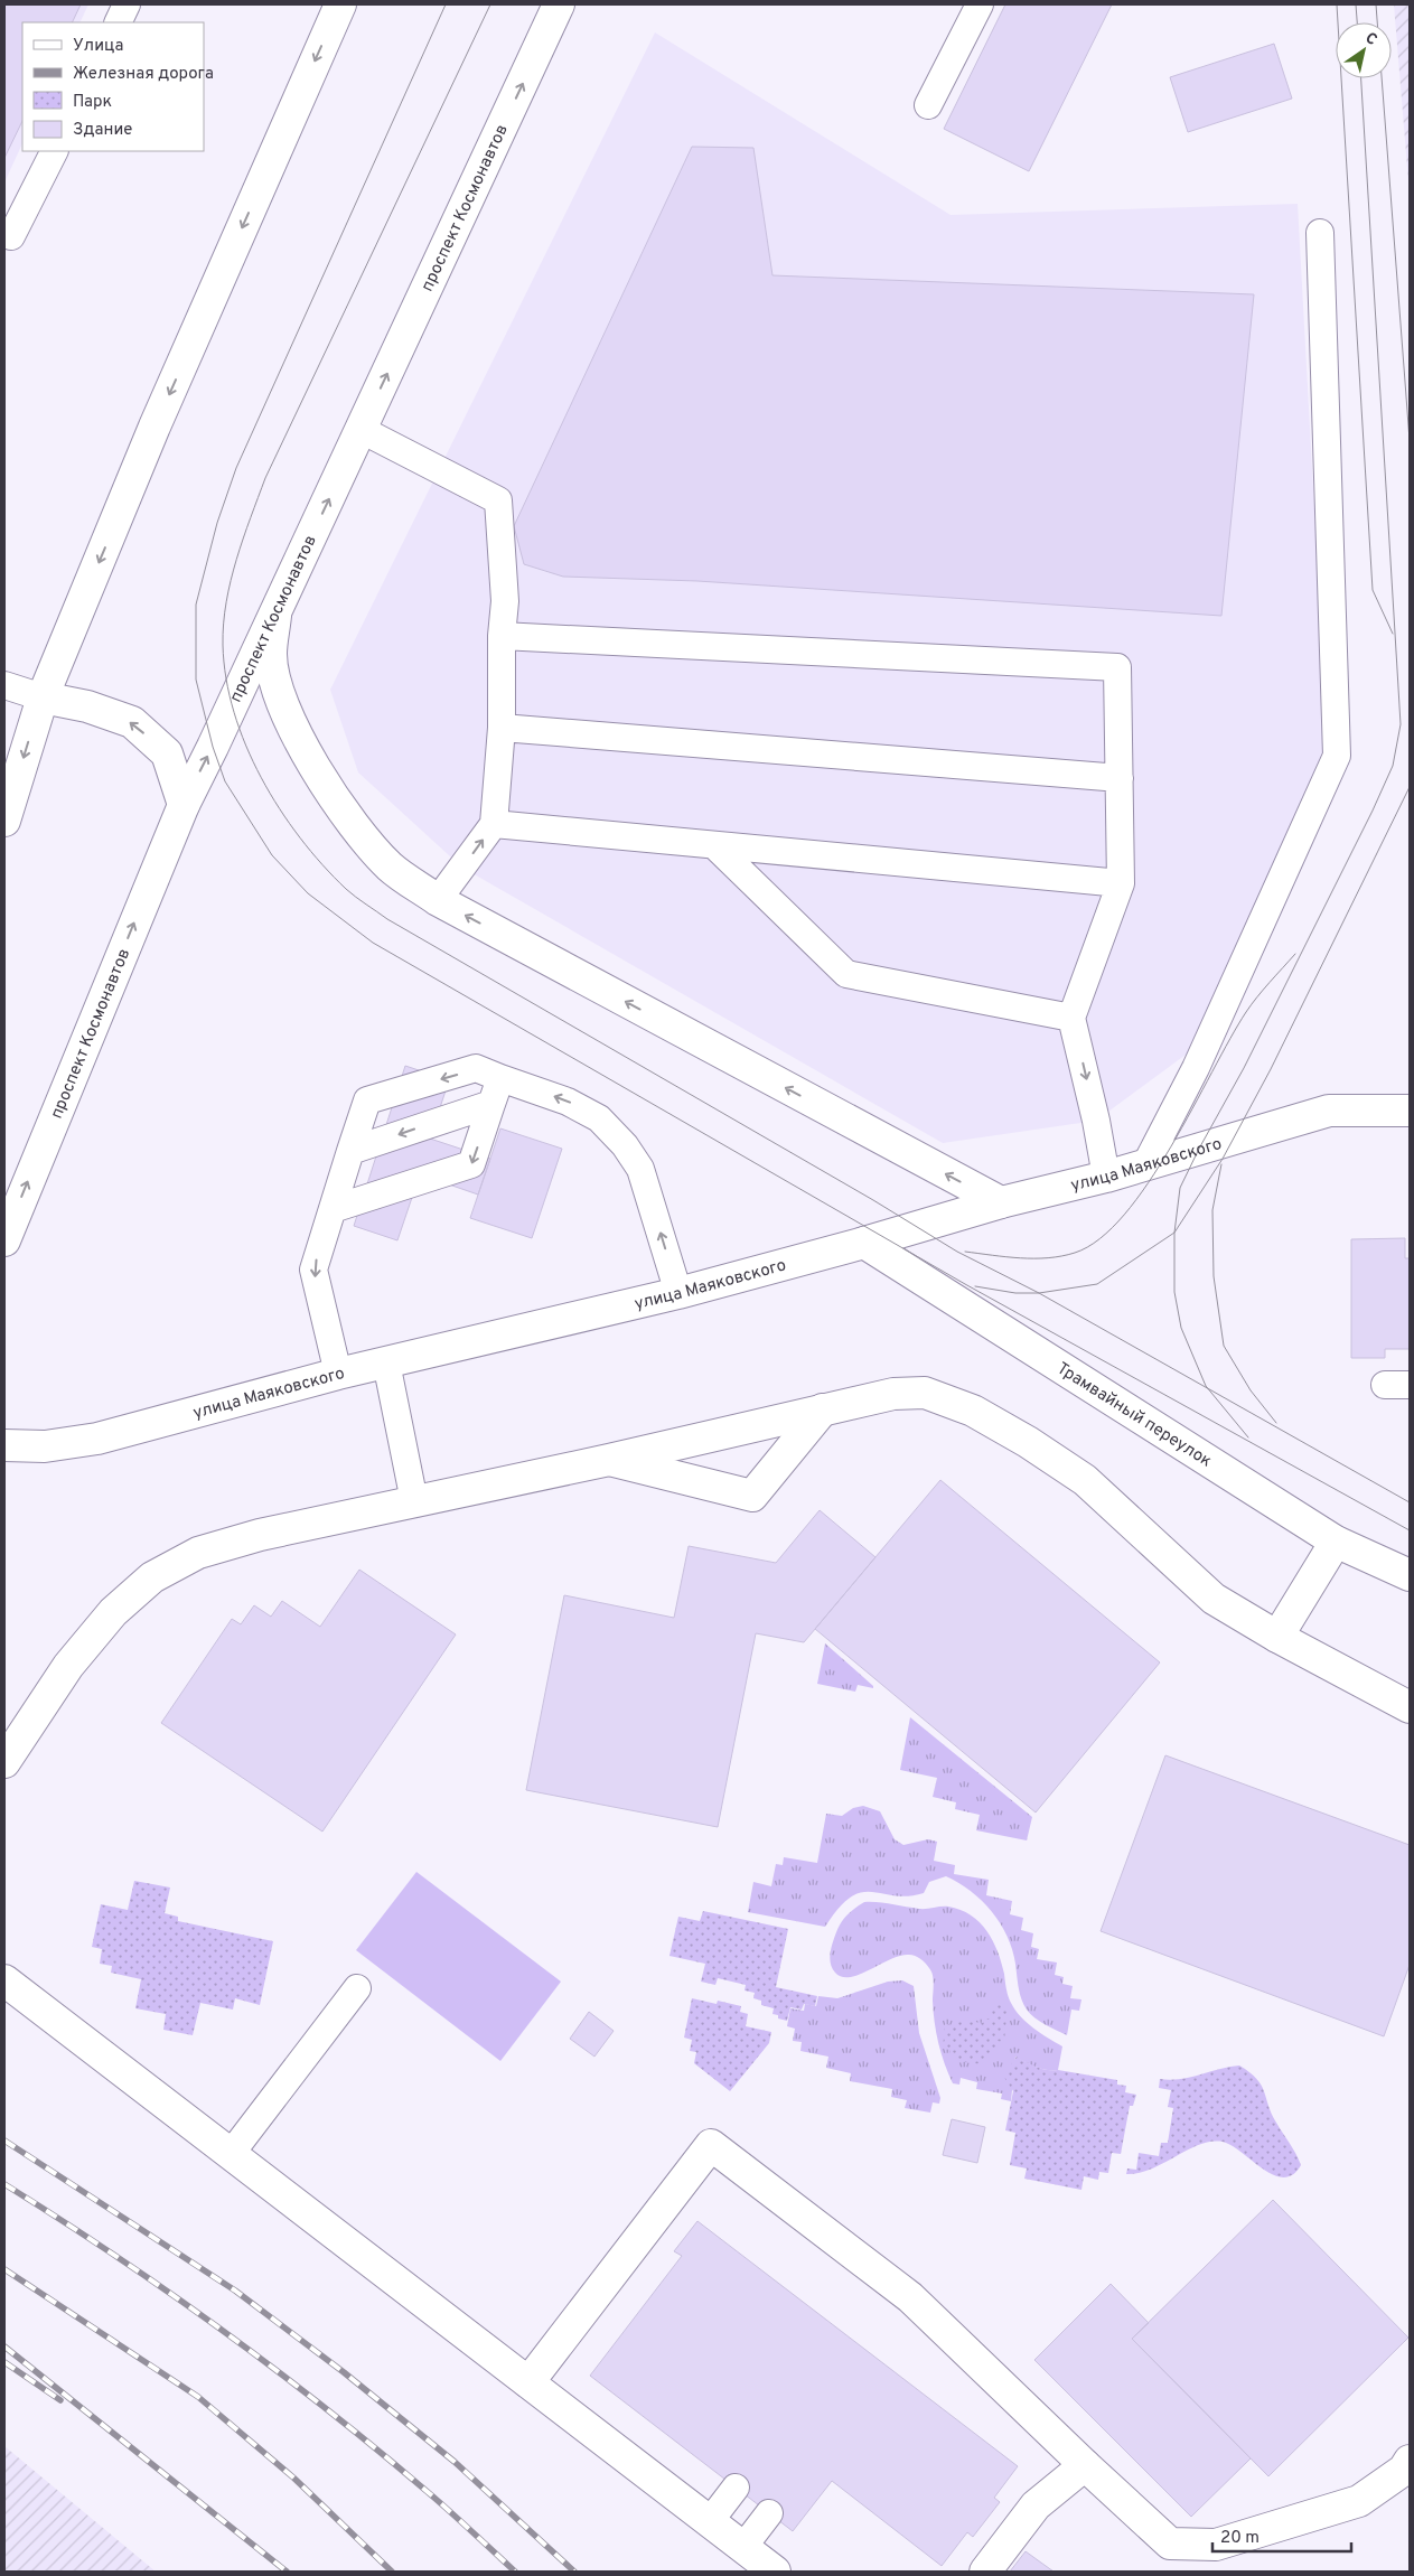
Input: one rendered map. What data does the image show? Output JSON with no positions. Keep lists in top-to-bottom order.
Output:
{
  "streets": {
    "street": ["проспект Космонавтов", "улица Маяковского", "Трамвайный переулок"]
  },
  "crossings": [
    ["улица Маяковского", "Трамвайный переулок"]
  ],
  "legend": [
    "Улица",
    "Железная дорога",
    "Парк",
    "Здание"
  ],
  "scale_bar": "20 m",
  "north": "top right"
}
